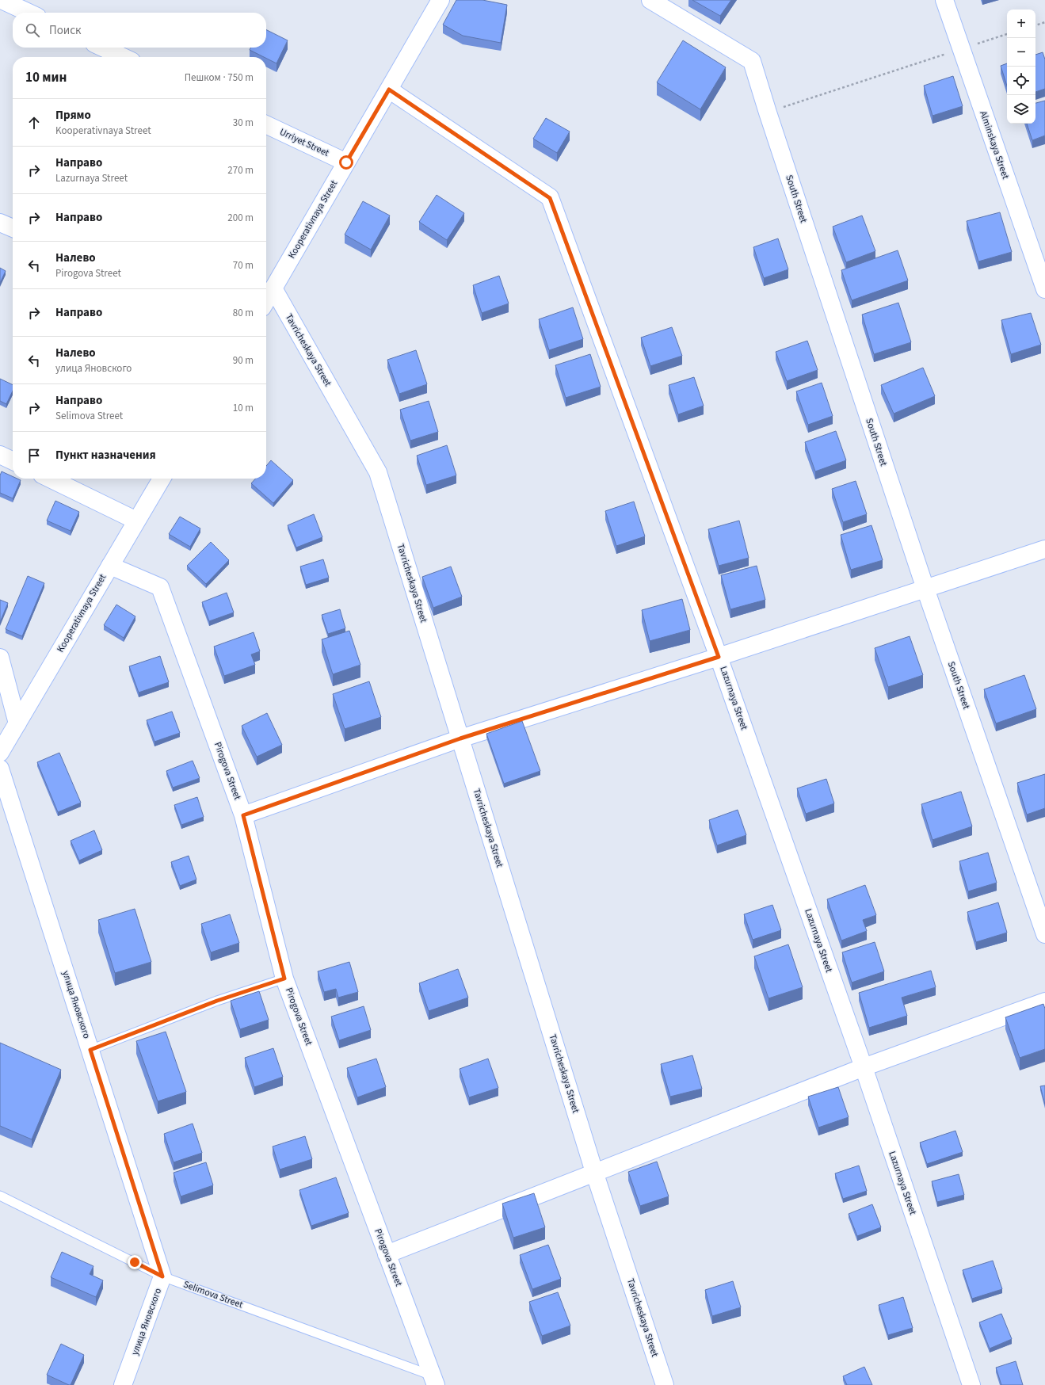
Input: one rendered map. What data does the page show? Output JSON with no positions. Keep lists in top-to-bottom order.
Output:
{
  "streets": {
    "street": [
      "Urriyet Street",
      "Alminskaya Street",
      "South Street",
      "Kooperativnaya Street",
      "Tavricheskaya Street",
      "Lazurnaya Street",
      "Pirogova Street",
      "улица Яновского"
    ],
    "lane": ["Selimova Street"]
  },
  "crossings": [
    ["Urriyet Street", "Kooperativnaya Street"],
    ["Kooperativnaya Street", "Tavricheskaya Street"],
    ["Kooperativnaya Street", "Lazurnaya Street"],
    ["Kooperativnaya Street", "Pirogova Street"],
    ["Pirogova Street", "Selimova Street"],
    ["улица Яновского", "Selimova Street"]
  ],
  "page": {
    "map_buttons": ["+", "−"],
    "search": "Поиск",
    "heading": ["10 мин", "Пешком · 750 m"],
    "list": [
      ["Прямо", "Kooperativnaya Street", "30 m"],
      ["Направо", "Lazurnaya Street", "270 m"],
      ["Направо", "200 m"],
      ["Налево", "Pirogova Street", "70 m"],
      ["Направо", "80 m"],
      ["Налево", "улица Яновского", "90 m"],
      ["Направо", "Selimova Street", "10 m"],
      "Пункт назначения"
    ]
  }
}
